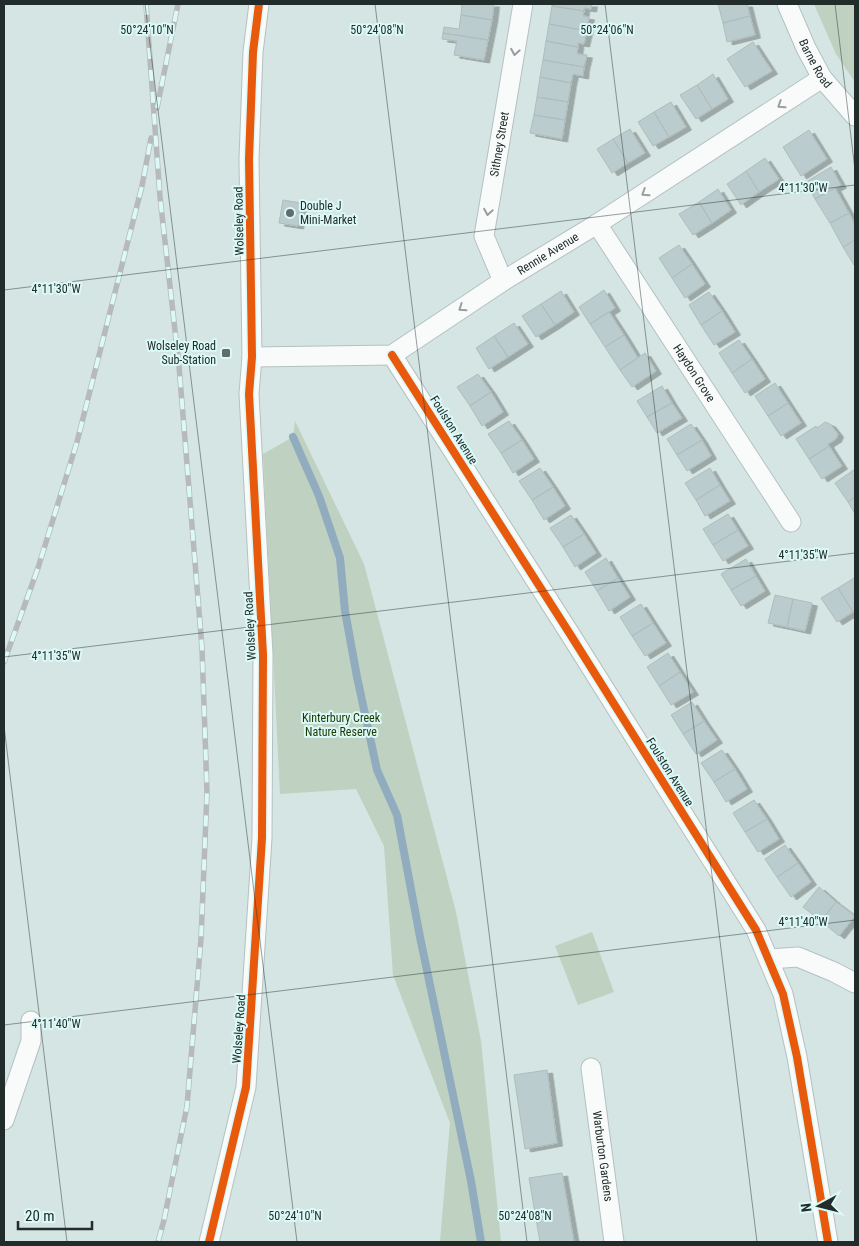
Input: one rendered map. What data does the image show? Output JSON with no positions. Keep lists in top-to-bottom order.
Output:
{
  "streets": {
    "street": [
      "Barne Road",
      "Sithney Street",
      "Wolseley Road",
      "Rennie Avenue",
      "Haydon Grove",
      "Foulston Avenue",
      "Warburton Gardens"
    ]
  },
  "crossings": [
    ["Barne Road", "Rennie Avenue"],
    ["Sithney Street", "Rennie Avenue"],
    ["Rennie Avenue", "Haydon Grove"],
    ["Rennie Avenue", "Foulston Avenue"]
  ],
  "one_way": ["Sithney Street", "Rennie Avenue"],
  "parks": ["Kinterbury Creek Nature Reserve"],
  "places": {
    "other": ["Double J Mini-Market"],
    "transit": ["Wolseley Road Sub-Station"]
  },
  "scale_bar": "20 m",
  "north": "left",
  "coordinates": [
    "50°24'10\"N",
    "50°24'08\"N",
    "50°24'06\"N",
    "4°11'30\"W",
    "4°11'35\"W",
    "4°11'40\"W"
  ]
}
